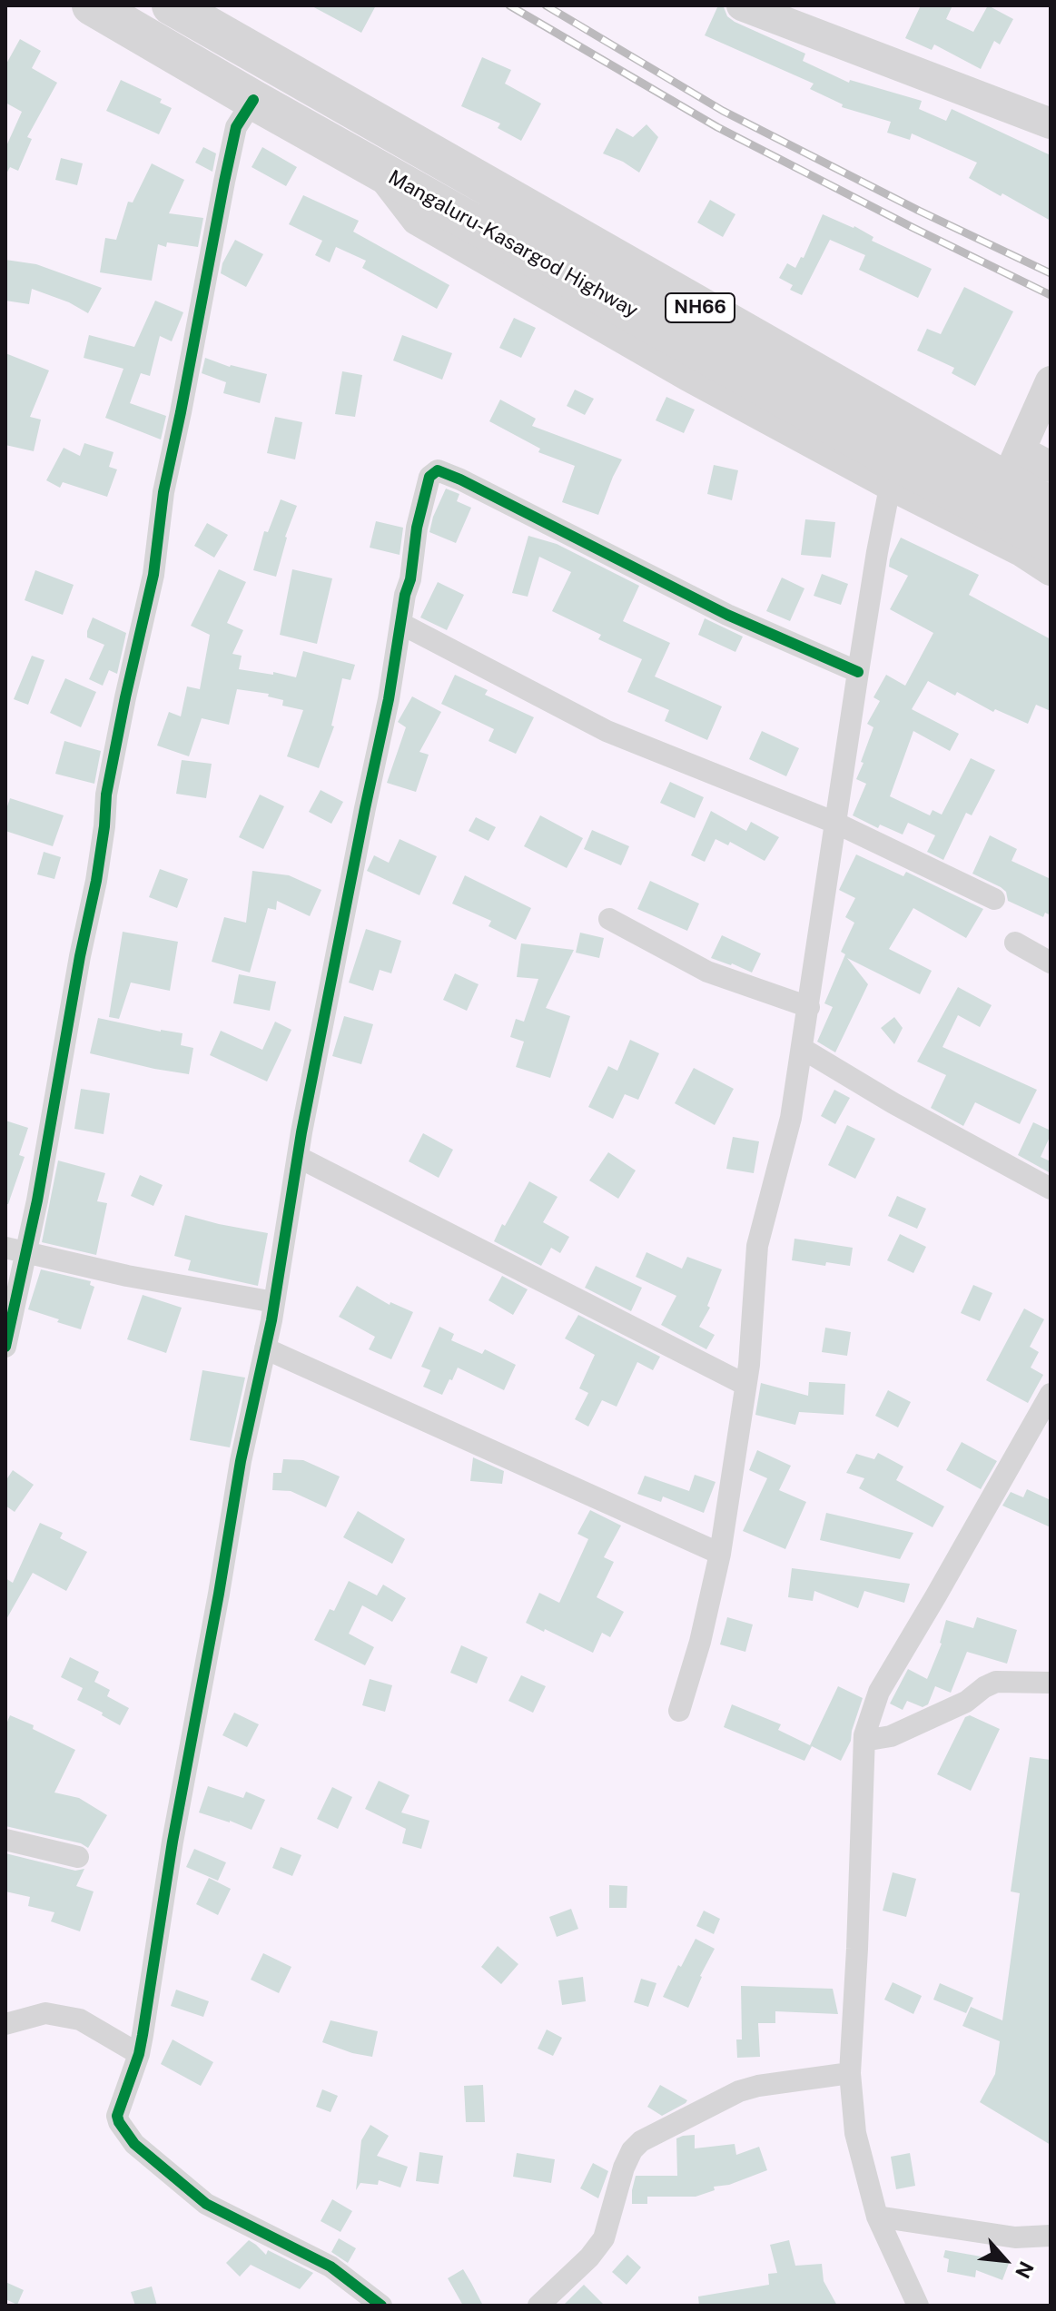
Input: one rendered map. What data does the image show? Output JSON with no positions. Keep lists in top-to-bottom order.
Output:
{
  "streets": {
    "highway": ["Mangaluru-Kasargod Highway", "NH66"]
  },
  "north": "bottom right"
}
